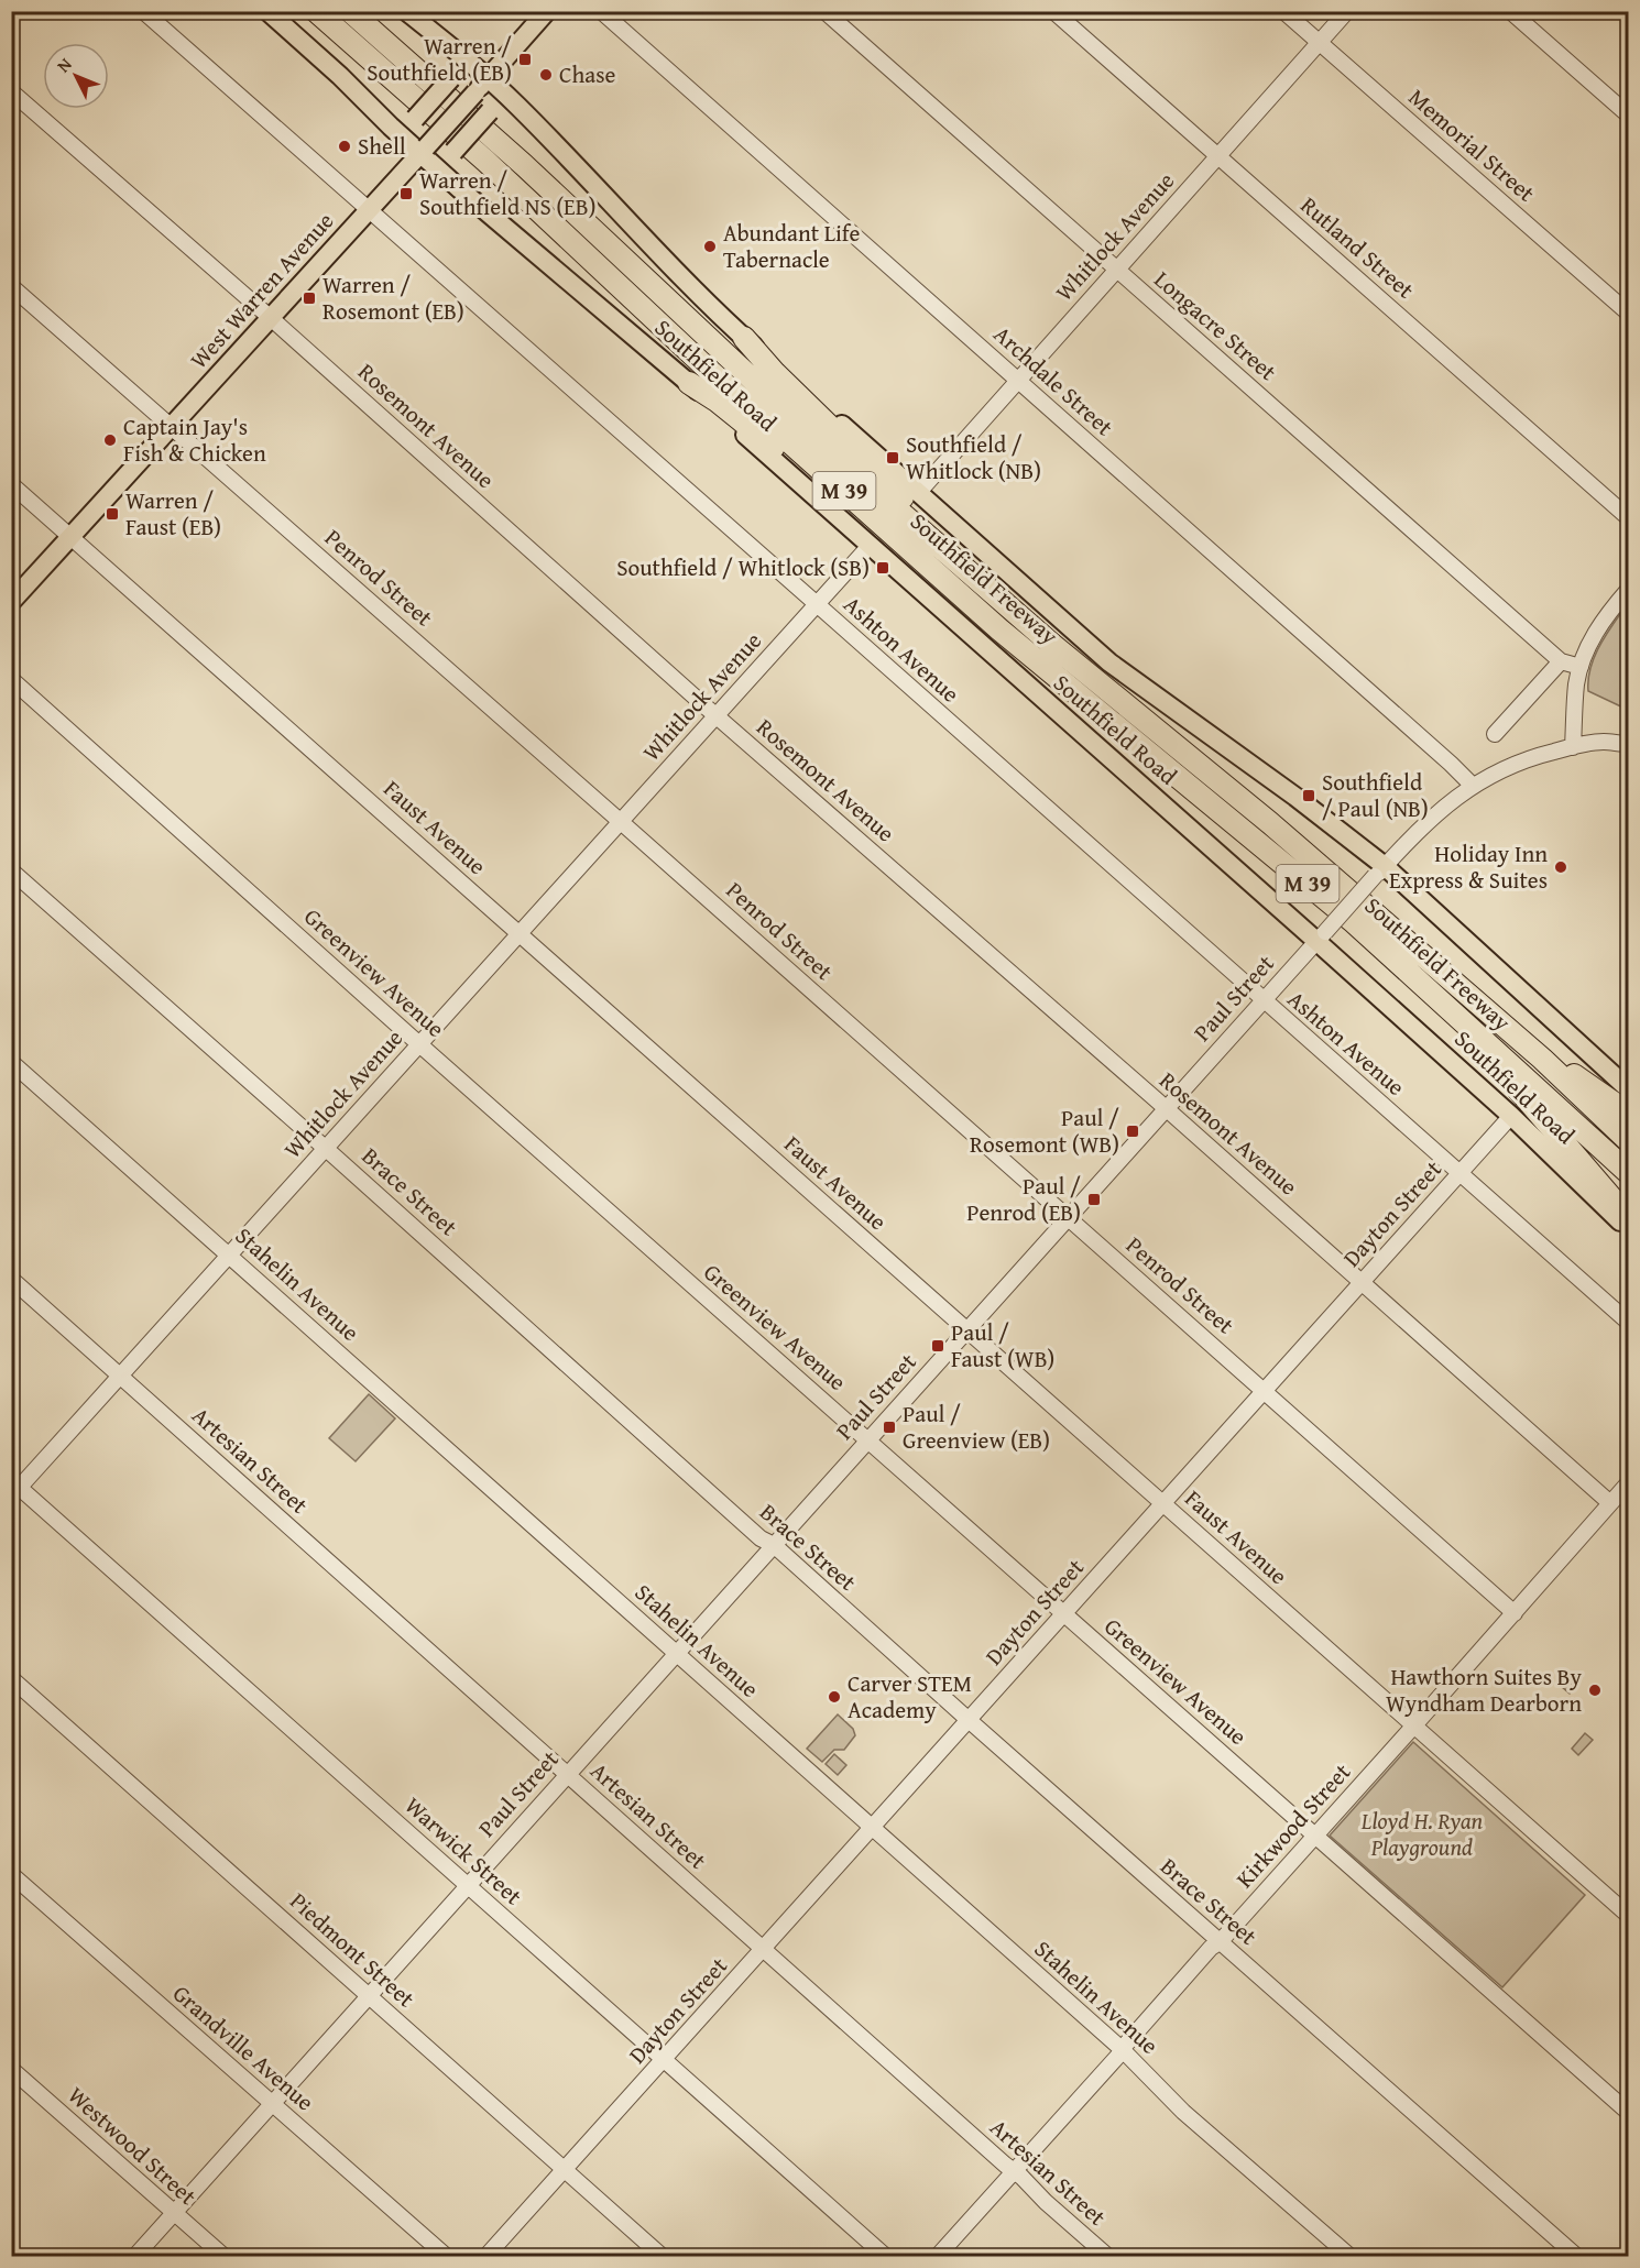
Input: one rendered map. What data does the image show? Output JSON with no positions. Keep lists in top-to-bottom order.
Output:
{
  "streets": {
    "highway": ["M 39", "Southfield Freeway"],
    "main road": ["West Warren Avenue", "Southfield Road"],
    "street": [
      "Memorial Street",
      "Whitlock Avenue",
      "Rutland Street",
      "Longacre Street",
      "Archdale Street",
      "Rosemont Avenue",
      "Penrod Street",
      "Ashton Avenue",
      "Faust Avenue",
      "Greenview Avenue",
      "Paul Street",
      "Brace Street",
      "Dayton Street",
      "Stahelin Avenue",
      "Artesian Street",
      "Kirkwood Street",
      "Warwick Street",
      "Piedmont Street",
      "Grandville Avenue",
      "Westwood Street"
    ]
  },
  "crossings": [
    ["Memorial Street", "Whitlock Avenue"],
    ["Whitlock Avenue", "Rutland Street"],
    ["Whitlock Avenue", "Longacre Street"],
    ["Whitlock Avenue", "Southfield Road"],
    ["Whitlock Avenue", "Archdale Street"],
    ["Whitlock Avenue", "Rosemont Avenue"],
    ["Whitlock Avenue", "Penrod Street"],
    ["Whitlock Avenue", "Ashton Avenue"],
    ["Whitlock Avenue", "Faust Avenue"],
    ["Whitlock Avenue", "Greenview Avenue"],
    ["Whitlock Avenue", "Brace Street"],
    ["Whitlock Avenue", "Stahelin Avenue"],
    ["Whitlock Avenue", "Artesian Street"],
    ["Whitlock Avenue", "Warwick Street"],
    ["West Warren Avenue", "Southfield Road"],
    ["West Warren Avenue", "Rosemont Avenue"],
    ["West Warren Avenue", "Penrod Street"],
    ["West Warren Avenue", "Ashton Avenue"],
    ["West Warren Avenue", "Faust Avenue"],
    ["Southfield Road", "Paul Street"],
    ["Southfield Road", "Dayton Street"],
    ["Archdale Street", "Paul Street"],
    ["Rosemont Avenue", "Paul Street"],
    ["Rosemont Avenue", "Dayton Street"],
    ["Rosemont Avenue", "Kirkwood Street"],
    ["Penrod Street", "Paul Street"],
    ["Penrod Street", "Dayton Street"],
    ["Penrod Street", "Kirkwood Street"],
    ["Ashton Avenue", "Paul Street"],
    ["Ashton Avenue", "Dayton Street"],
    ["Faust Avenue", "Paul Street"],
    ["Faust Avenue", "Dayton Street"],
    ["Faust Avenue", "Kirkwood Street"],
    ["Greenview Avenue", "Paul Street"],
    ["Greenview Avenue", "Dayton Street"],
    ["Greenview Avenue", "Kirkwood Street"],
    ["Paul Street", "Brace Street"],
    ["Paul Street", "Stahelin Avenue"],
    ["Paul Street", "Artesian Street"],
    ["Paul Street", "Warwick Street"],
    ["Paul Street", "Piedmont Street"],
    ["Paul Street", "Grandville Avenue"],
    ["Paul Street", "Westwood Street"],
    ["Brace Street", "Dayton Street"],
    ["Brace Street", "Kirkwood Street"],
    ["Dayton Street", "Stahelin Avenue"],
    ["Dayton Street", "Artesian Street"],
    ["Dayton Street", "Warwick Street"],
    ["Dayton Street", "Piedmont Street"],
    ["Stahelin Avenue", "Kirkwood Street"],
    ["Artesian Street", "Kirkwood Street"]
  ],
  "parks": ["Lloyd H. Ryan Playground"],
  "places": {
    "transit": [
      "Warren / Southfield (EB)",
      "Warren / Southfield NS (EB)",
      "Warren / Rosemont (EB)",
      "Southfield / Whitlock (NB)",
      "Warren / Faust (EB)",
      "Southfield / Whitlock (SB)",
      "Southfield / Paul (NB)",
      "Paul / Rosemont (WB)",
      "Paul / Penrod (EB)",
      "Paul / Faust (WB)",
      "Paul / Greenview (EB)"
    ],
    "other": [
      "Chase",
      "Shell",
      "Abundant Life Tabernacle",
      "Captain Jay's Fish & Chicken",
      "Holiday Inn Express & Suites",
      "Hawthorn Suites By Wyndham Dearborn",
      "Carver STEM Academy"
    ]
  },
  "north": "top left"
}
